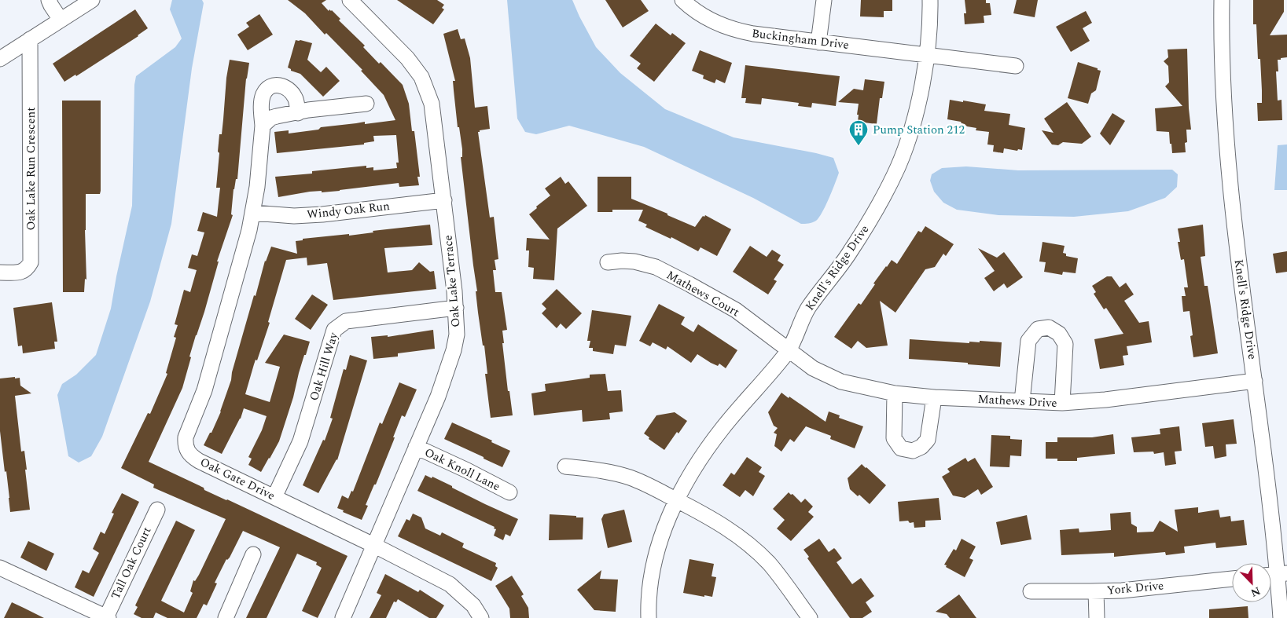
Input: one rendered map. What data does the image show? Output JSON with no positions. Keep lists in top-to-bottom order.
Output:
{
  "streets": {
    "street": [
      "Buckingham Drive",
      "Oak Lake Run Crescent",
      "Windy Oak Run",
      "Knell's Ridge Drive",
      "Oak Lake Terrace",
      "Mathews Court",
      "Oak Hill Way",
      "Mathews Drive",
      "Oak Knoll Lane",
      "Oak Gate Drive",
      "Tall Oak Court",
      "York Drive"
    ]
  },
  "crossings": [
    ["Buckingham Drive", "Knell's Ridge Drive"],
    ["Windy Oak Run", "Oak Lake Terrace"],
    ["Windy Oak Run", "Oak Gate Drive"],
    ["Knell's Ridge Drive", "Mathews Court"],
    ["Knell's Ridge Drive", "Mathews Drive"],
    ["Oak Lake Terrace", "Oak Hill Way"],
    ["Oak Lake Terrace", "Oak Knoll Lane"],
    ["Oak Lake Terrace", "Oak Gate Drive"],
    ["Mathews Court", "Mathews Drive"],
    ["Oak Hill Way", "Oak Gate Drive"]
  ],
  "places": {
    "building": ["Pump Station 212"]
  },
  "north": "bottom right"
}
